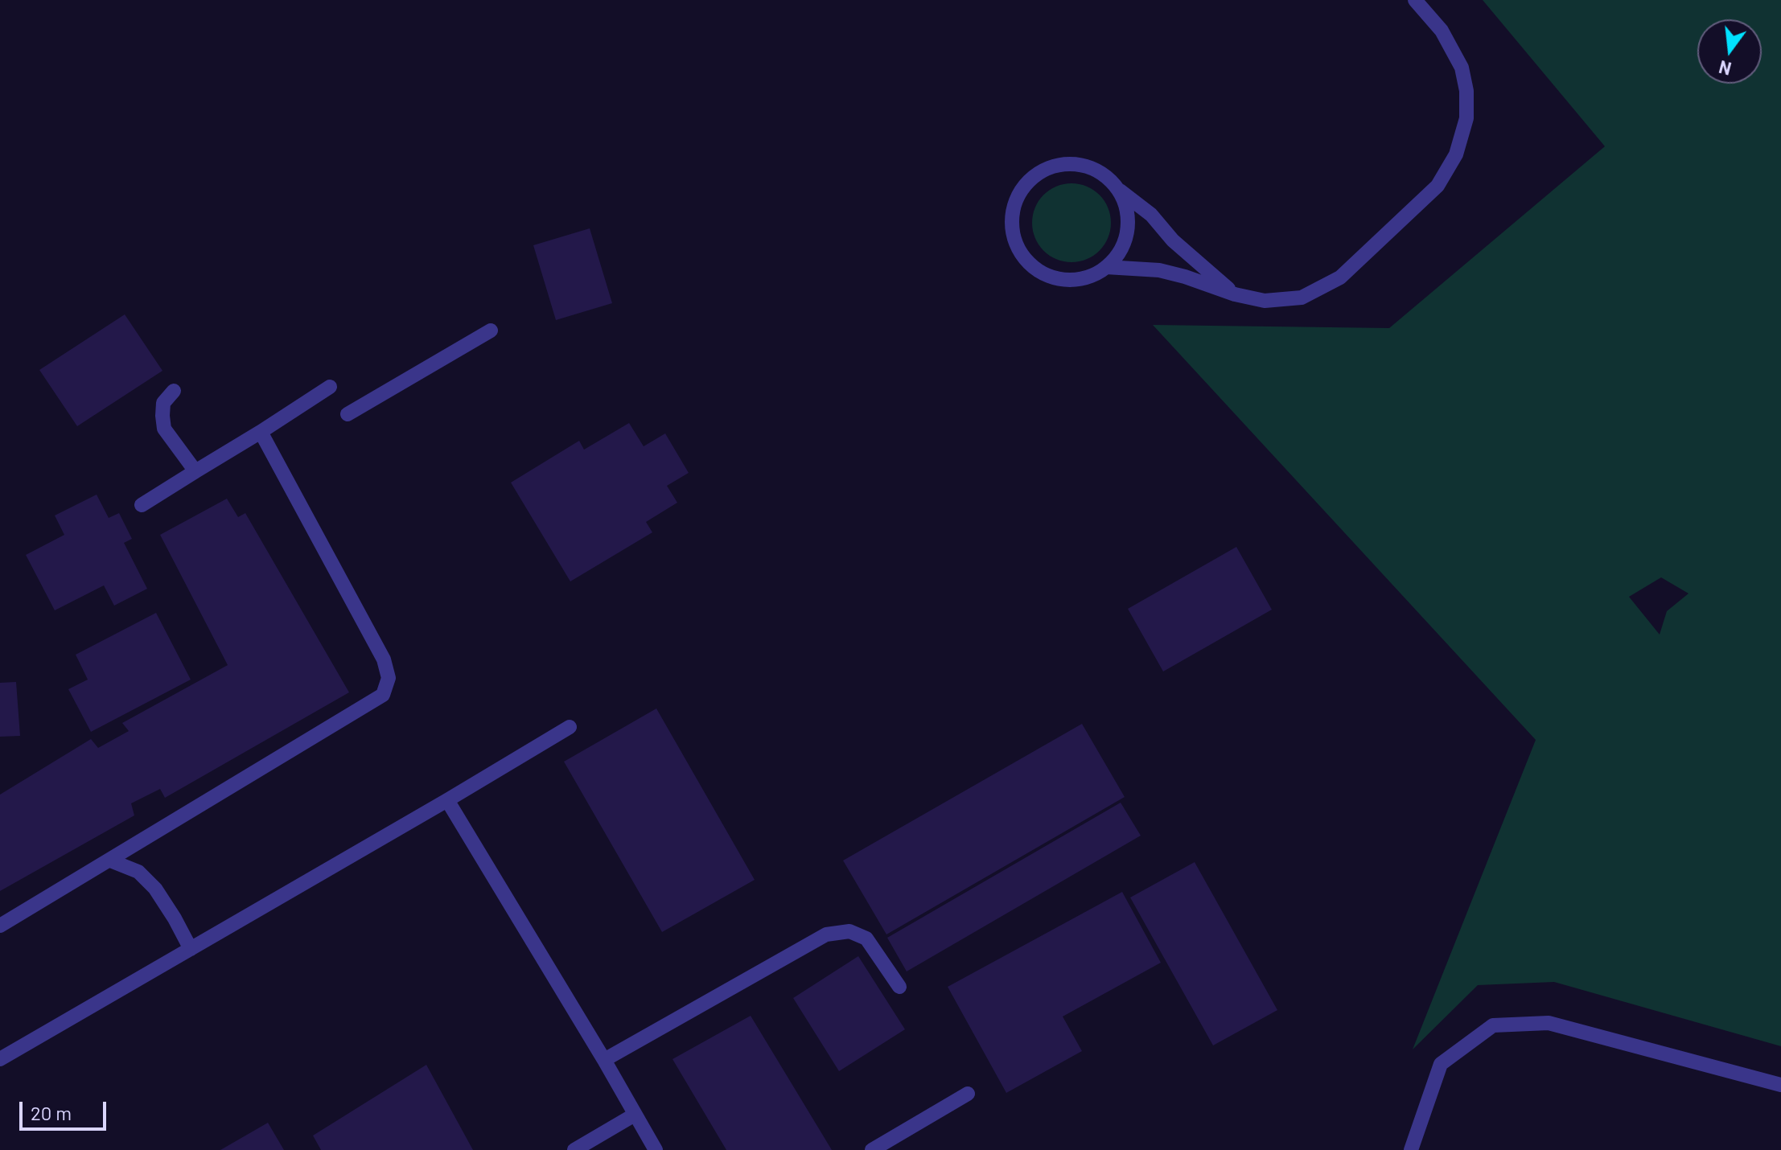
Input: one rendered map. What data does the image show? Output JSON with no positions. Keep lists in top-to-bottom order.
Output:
{
  "scale_bar": "20 m",
  "north": "bottom"
}
